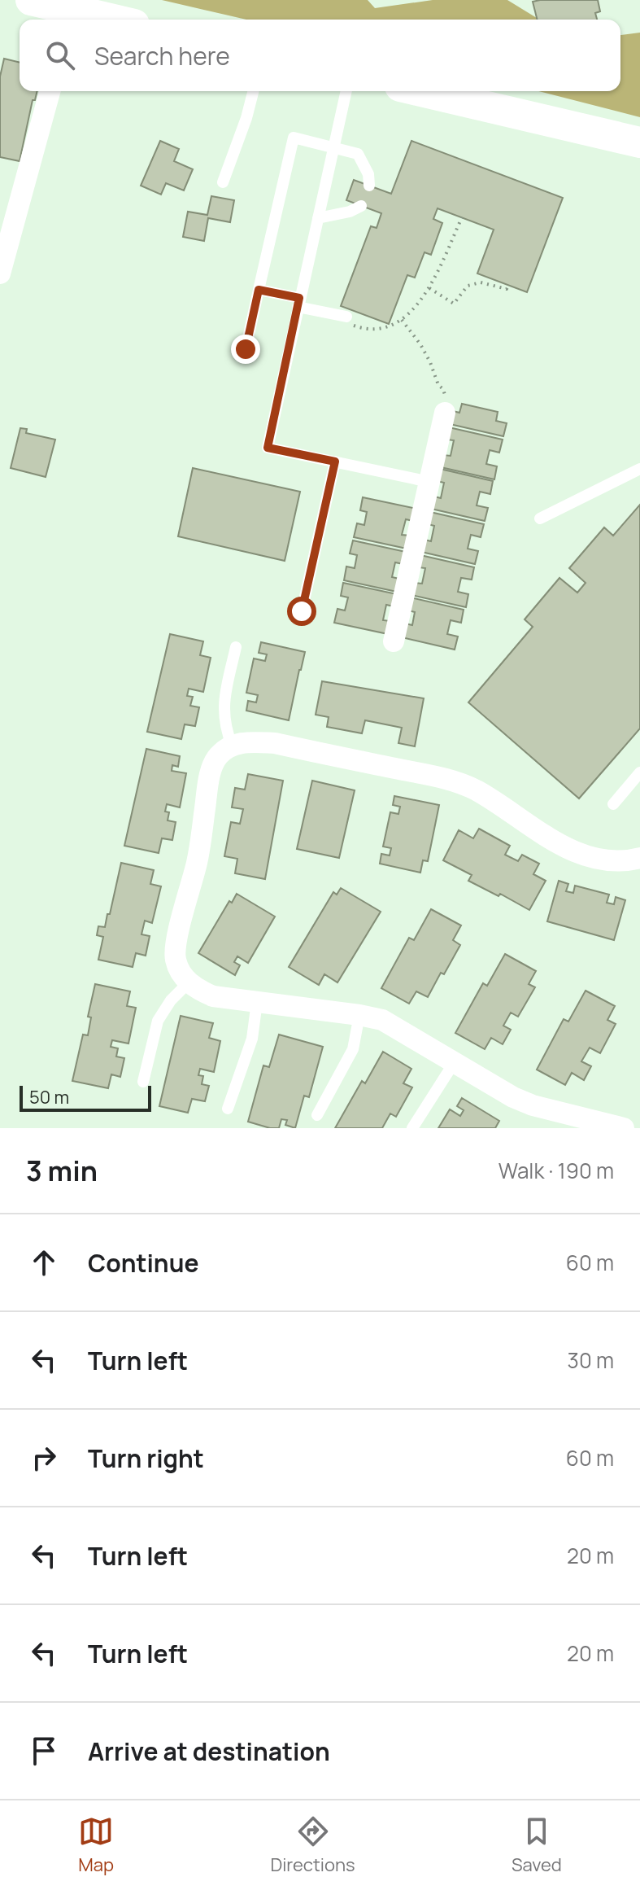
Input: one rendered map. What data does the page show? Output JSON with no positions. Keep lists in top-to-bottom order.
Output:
{
  "scale_bar": "50 m",
  "page": {
    "search": "Search here",
    "scale": "50 m",
    "heading": ["3 min", "Walk · 190 m"],
    "list": [
      ["Continue", "60 m"],
      ["Turn left", "30 m"],
      ["Turn right", "60 m"],
      ["Turn left", "20 m"],
      ["Turn left", "20 m"],
      "Arrive at destination"
    ],
    "nav": ["Map", "Directions", "Saved"]
  }
}
